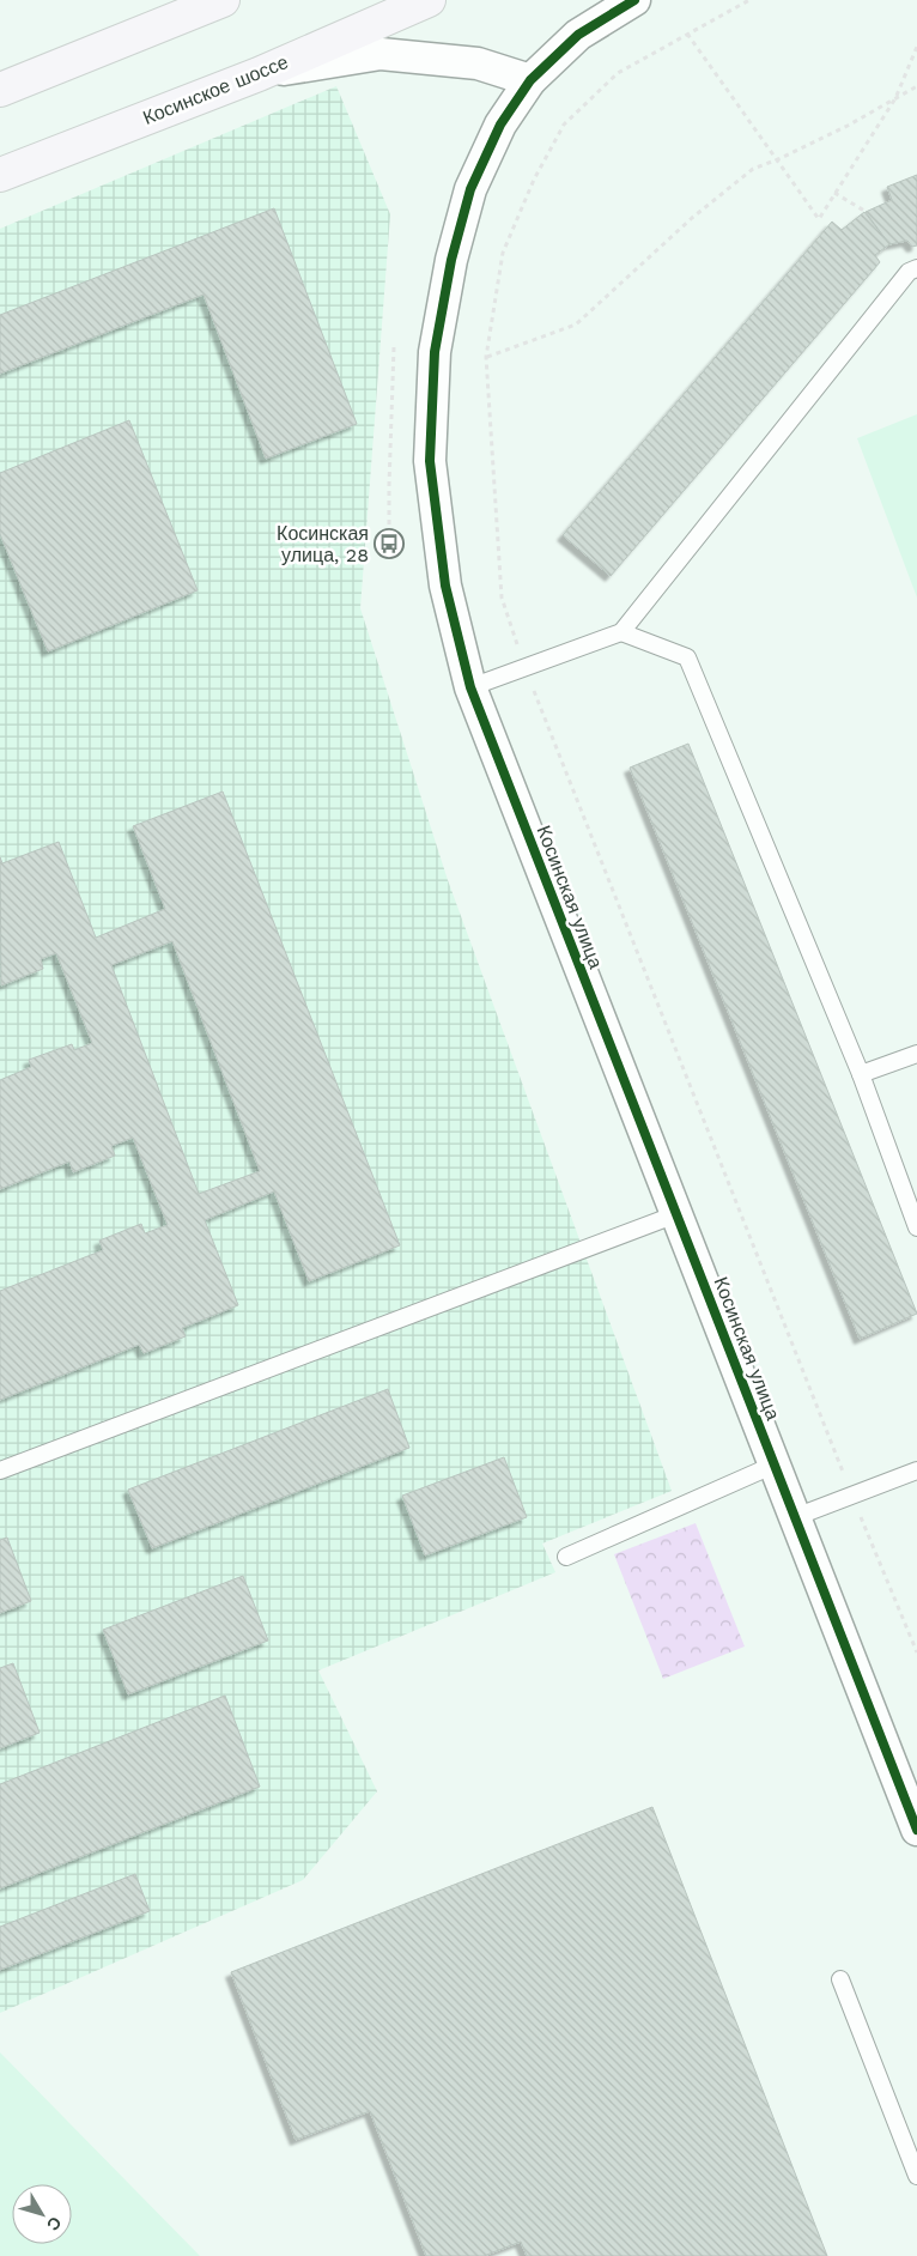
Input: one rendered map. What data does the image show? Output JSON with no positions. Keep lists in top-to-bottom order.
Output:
{
  "streets": {
    "main road": ["Косинское шоссе"],
    "street": ["Косинская улица"]
  },
  "places": {
    "bus stop": ["Косинская улица, 28"]
  },
  "north": "bottom right"
}
